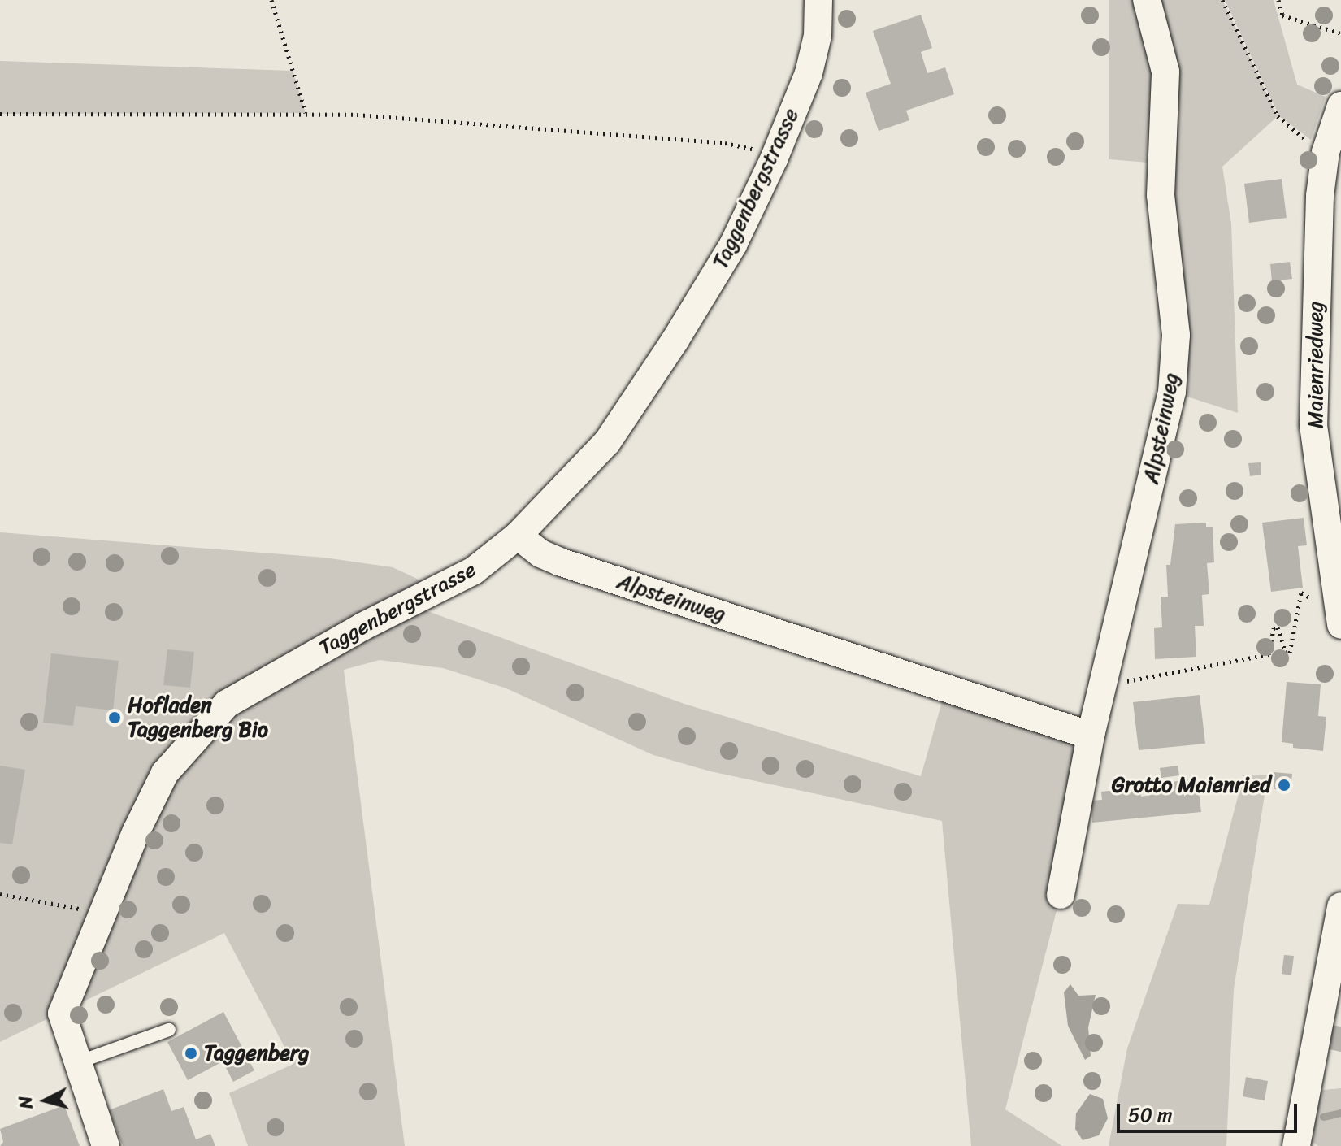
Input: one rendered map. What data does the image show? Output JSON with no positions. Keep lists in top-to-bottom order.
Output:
{
  "streets": {
    "street": ["Taggenbergstrasse", "Maienriedweg", "Alpsteinweg"]
  },
  "crossings": [
    ["Taggenbergstrasse", "Alpsteinweg"]
  ],
  "places": ["Hofladen Taggenberg Bio", "Grotto Maienried", "Taggenberg"],
  "scale_bar": "50 m",
  "north": "left"
}
